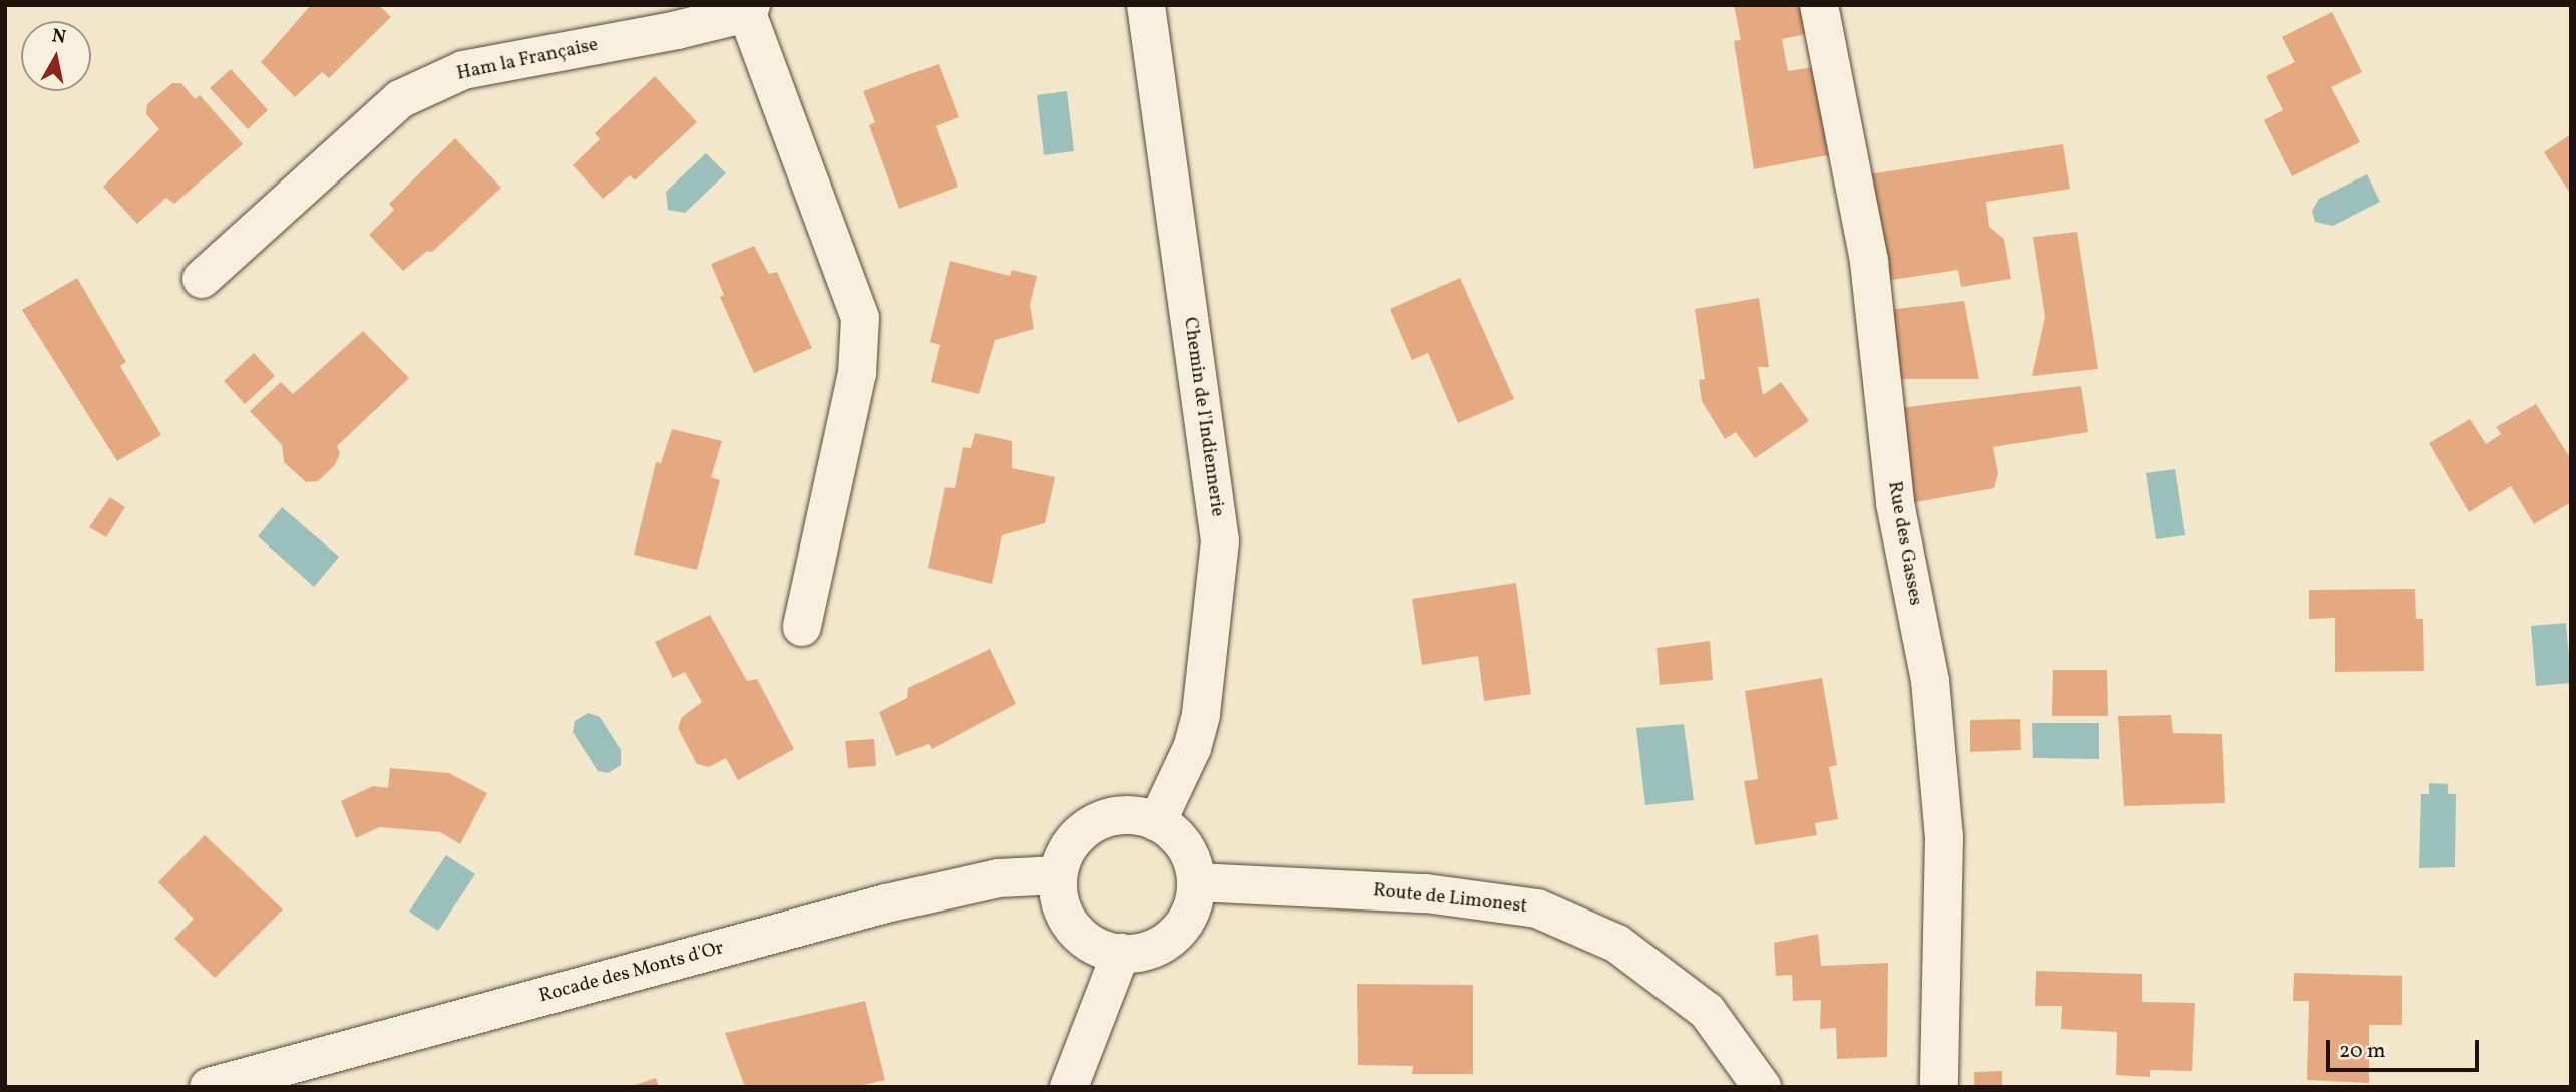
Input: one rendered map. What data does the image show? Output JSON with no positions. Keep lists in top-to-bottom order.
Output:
{
  "streets": {
    "street": [
      "Ham la Française",
      "Chemin de l'Indiennerie",
      "Rue des Gasses",
      "Route de Limonest",
      "Rocade des Monts d'Or"
    ]
  },
  "crossings": [
    ["Chemin de l'Indiennerie", "Route de Limonest"],
    ["Chemin de l'Indiennerie", "Rocade des Monts d'Or"],
    ["Route de Limonest", "Rocade des Monts d'Or"]
  ],
  "scale_bar": "20 m",
  "north": "top"
}
